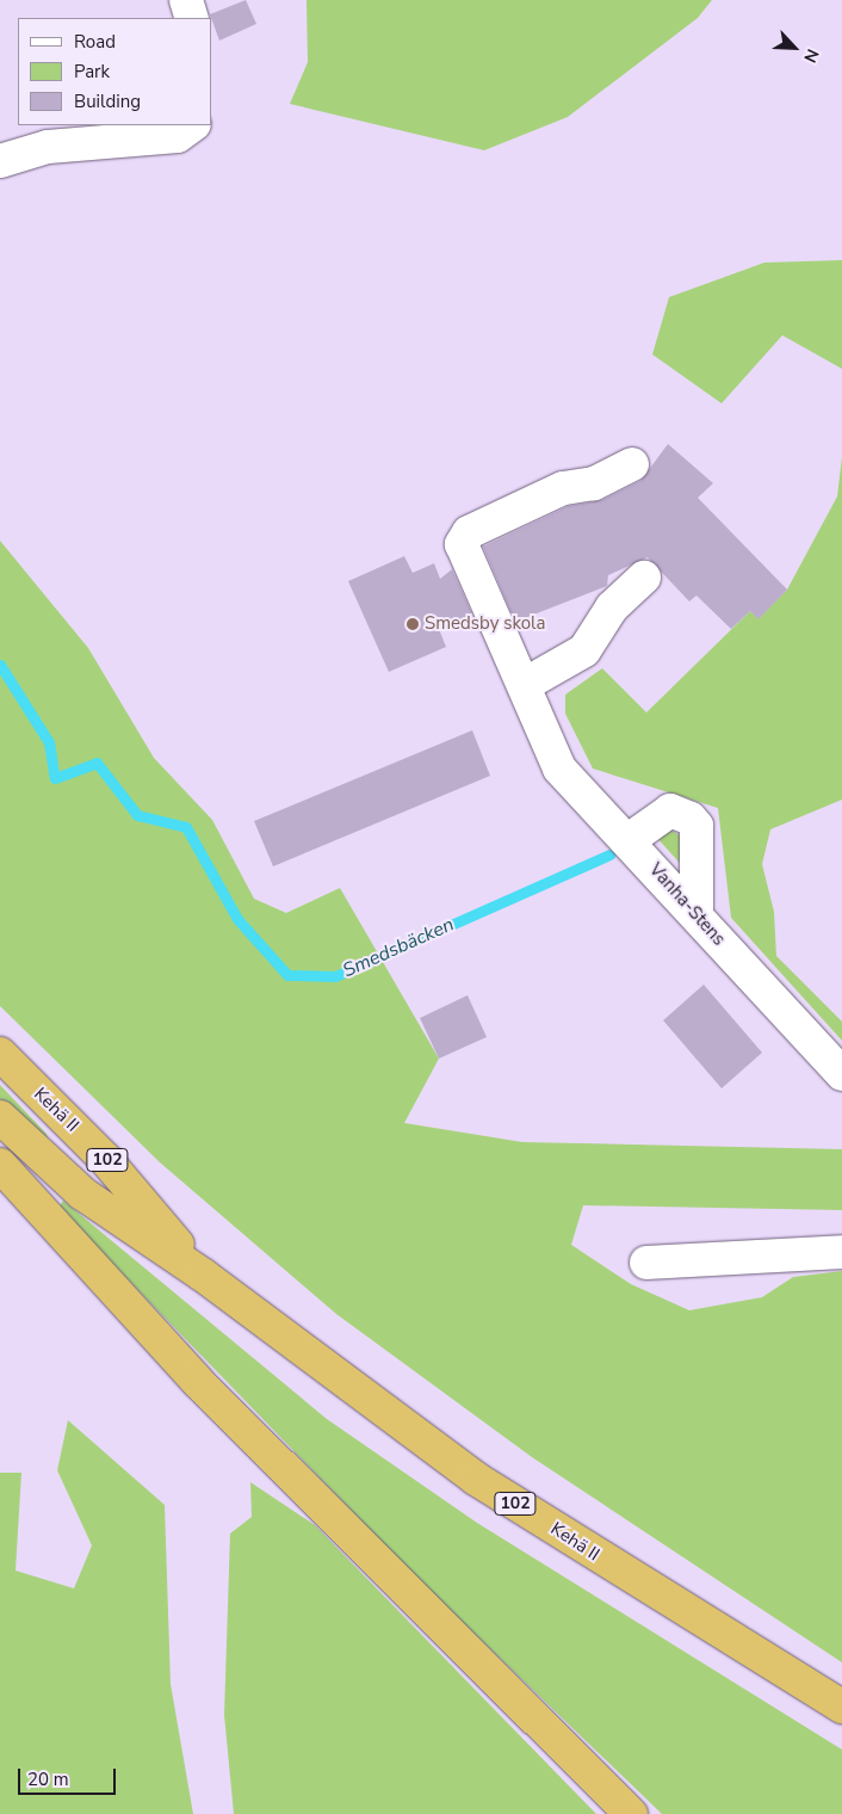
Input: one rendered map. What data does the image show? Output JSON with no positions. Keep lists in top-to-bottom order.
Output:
{
  "streets": {
    "highway": ["Kehä II", "102"],
    "street": ["Vanha-Stens"]
  },
  "water": ["Smedsbäcken"],
  "places": ["Smedsby skola"],
  "legend": ["Road", "Park", "Building"],
  "scale_bar": "20 m",
  "north": "bottom right"
}
